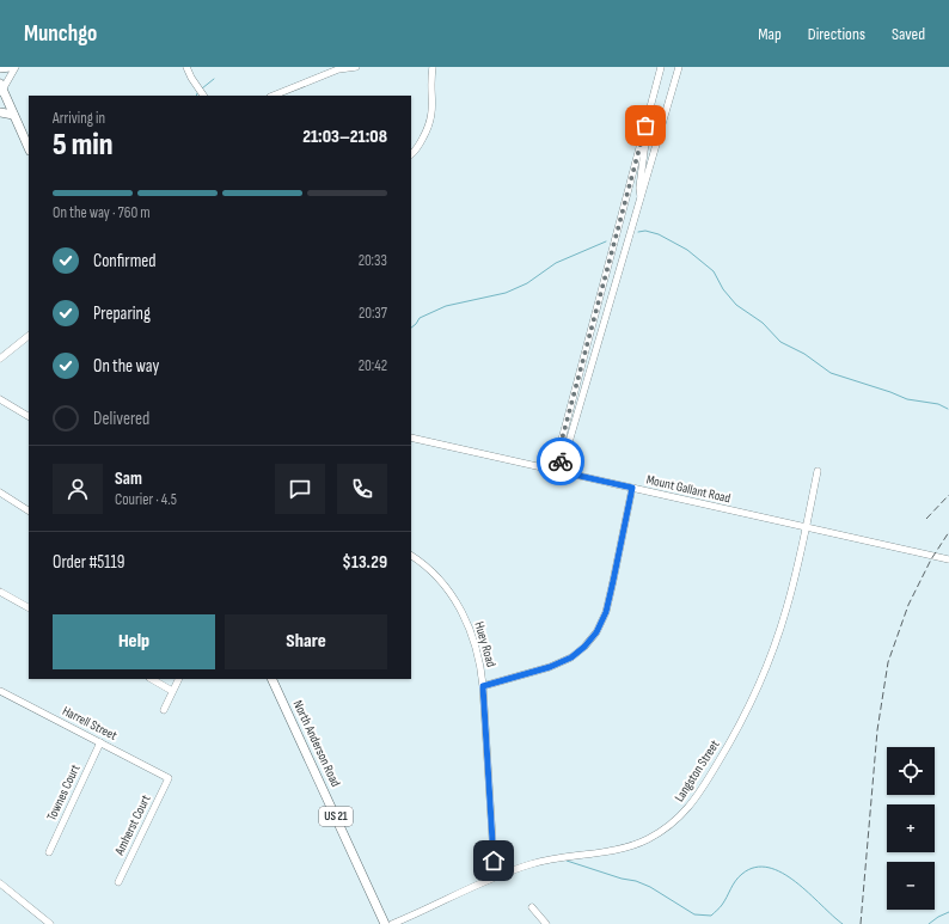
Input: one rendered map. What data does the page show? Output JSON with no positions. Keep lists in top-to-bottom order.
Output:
{
  "streets": {
    "main road": ["North Anderson Road", "US 21"],
    "street": [
      "Mount Gallant Road",
      "Huey Road",
      "Harrell Street",
      "Langston Street",
      "Townes Court",
      "Amherst Court"
    ]
  },
  "crossings": [
    ["Mount Gallant Road", "Langston Street"],
    ["Huey Road", "Langston Street"],
    ["Harrell Street", "Townes Court"],
    ["Harrell Street", "Amherst Court"]
  ],
  "page": {
    "header": "Munchgo",
    "nav": ["Map", "Directions", "Saved"],
    "heading": ["5 min", "Arriving in", "21:03–21:08"],
    "panel": [
      "Sam",
      "Courier · 4.5",
      "Order #5119",
      "$13.29"
    ],
    "bar": "On the way · 760 m",
    "list": [
      ["Confirmed", "20:33"],
      ["Preparing", "20:37"],
      ["On the way", "20:42"],
      "Delivered"
    ],
    "buttons": ["Help", "Share"],
    "map_buttons": ["+", "−"]
  }
}
